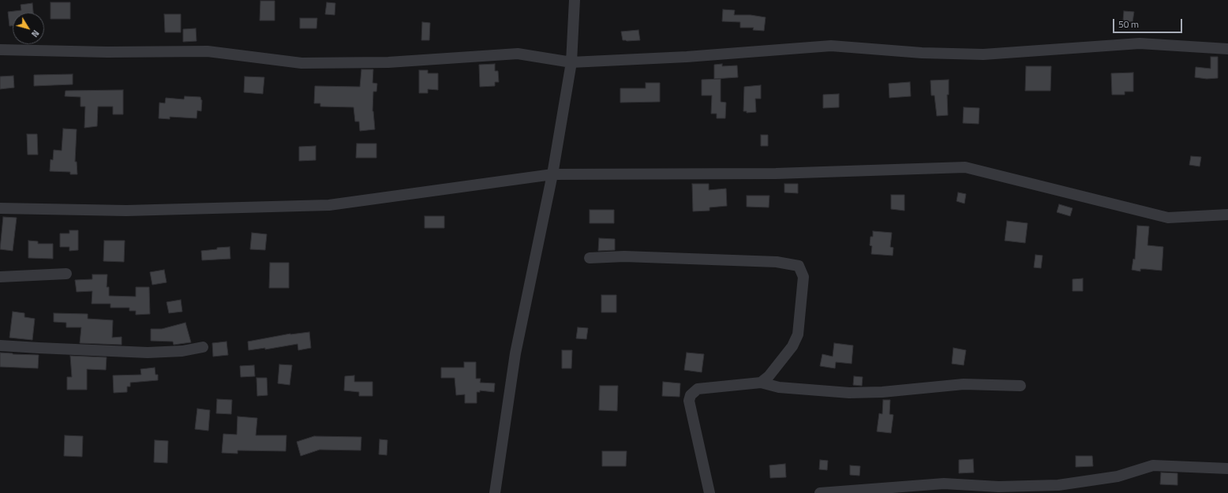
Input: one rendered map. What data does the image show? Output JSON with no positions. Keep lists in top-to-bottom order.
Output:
{
  "scale_bar": "50 m",
  "north": "bottom right"
}
